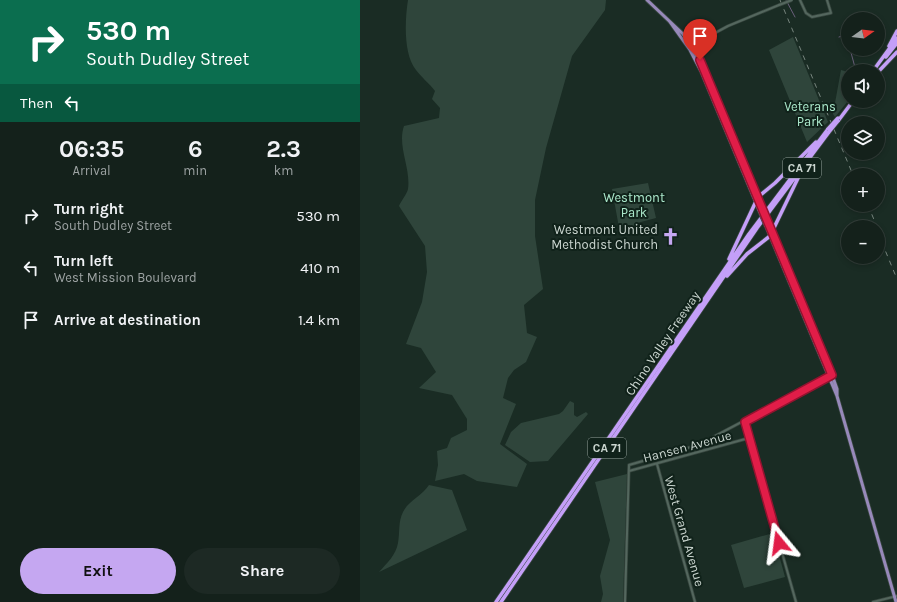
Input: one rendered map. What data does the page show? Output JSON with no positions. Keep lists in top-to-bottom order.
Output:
{
  "streets": {
    "highway": ["CA 71", "Chino Valley Freeway"],
    "street": ["Hansen Avenue", "West Grand Avenue"]
  },
  "crossings": [
    ["Hansen Avenue", "West Grand Avenue"]
  ],
  "parks": ["Veterans Park", "Westmont Park"],
  "places": {
    "church": ["Westmont United Methodist Church"]
  },
  "north": "right",
  "page": {
    "turn": ["530 m", "South Dudley Street"],
    "map_buttons": ["+", "−"],
    "then": "Then",
    "eta": [
      "06:35",
      "Arrival",
      "6",
      "min",
      "2.3",
      "km"
    ],
    "list": [
      {
        "name": "Turn right",
        "note": "South Dudley Street",
        "value": "530 m"
      },
      {
        "name": "Turn left",
        "note": "West Mission Boulevard",
        "value": "410 m"
      },
      {
        "name": "Arrive at destination",
        "value": "1.4 km"
      }
    ],
    "buttons": ["Exit", "Share"]
  }
}
